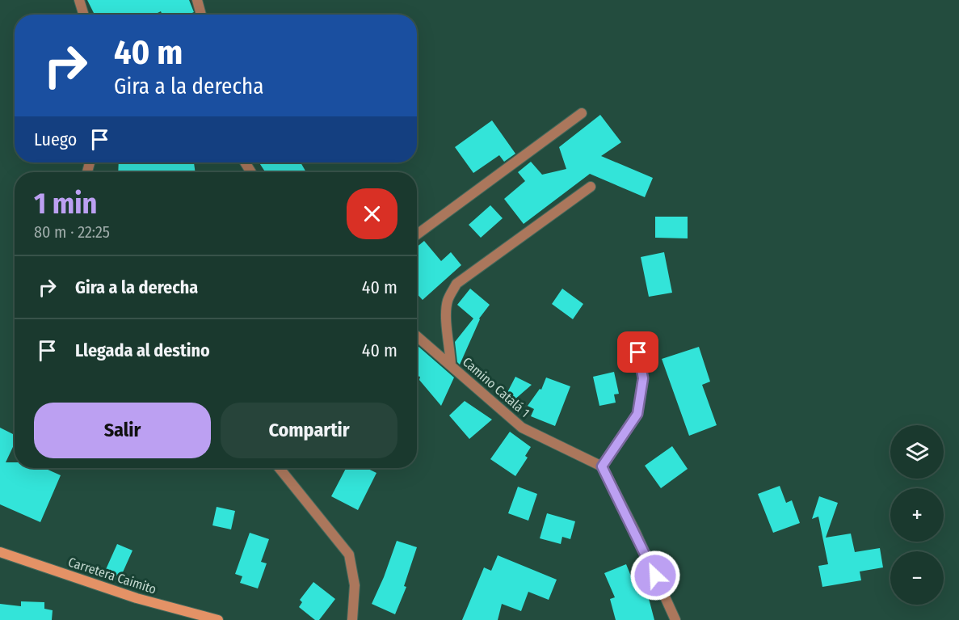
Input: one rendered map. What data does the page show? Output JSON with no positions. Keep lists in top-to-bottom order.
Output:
{
  "streets": {
    "street": ["Camino Catalá 1", "Carretera Caimito"]
  },
  "page": {
    "turn": ["40 m", "Gira a la derecha"],
    "then": "Luego",
    "heading": ["1 min", "80 m · 22:25"],
    "list": [
      {
        "name": "Gira a la derecha",
        "value": "40 m"
      },
      {
        "name": "Llegada al destino",
        "value": "40 m"
      }
    ],
    "buttons": ["Salir", "Compartir"],
    "map_buttons": ["+", "−"]
  }
}
